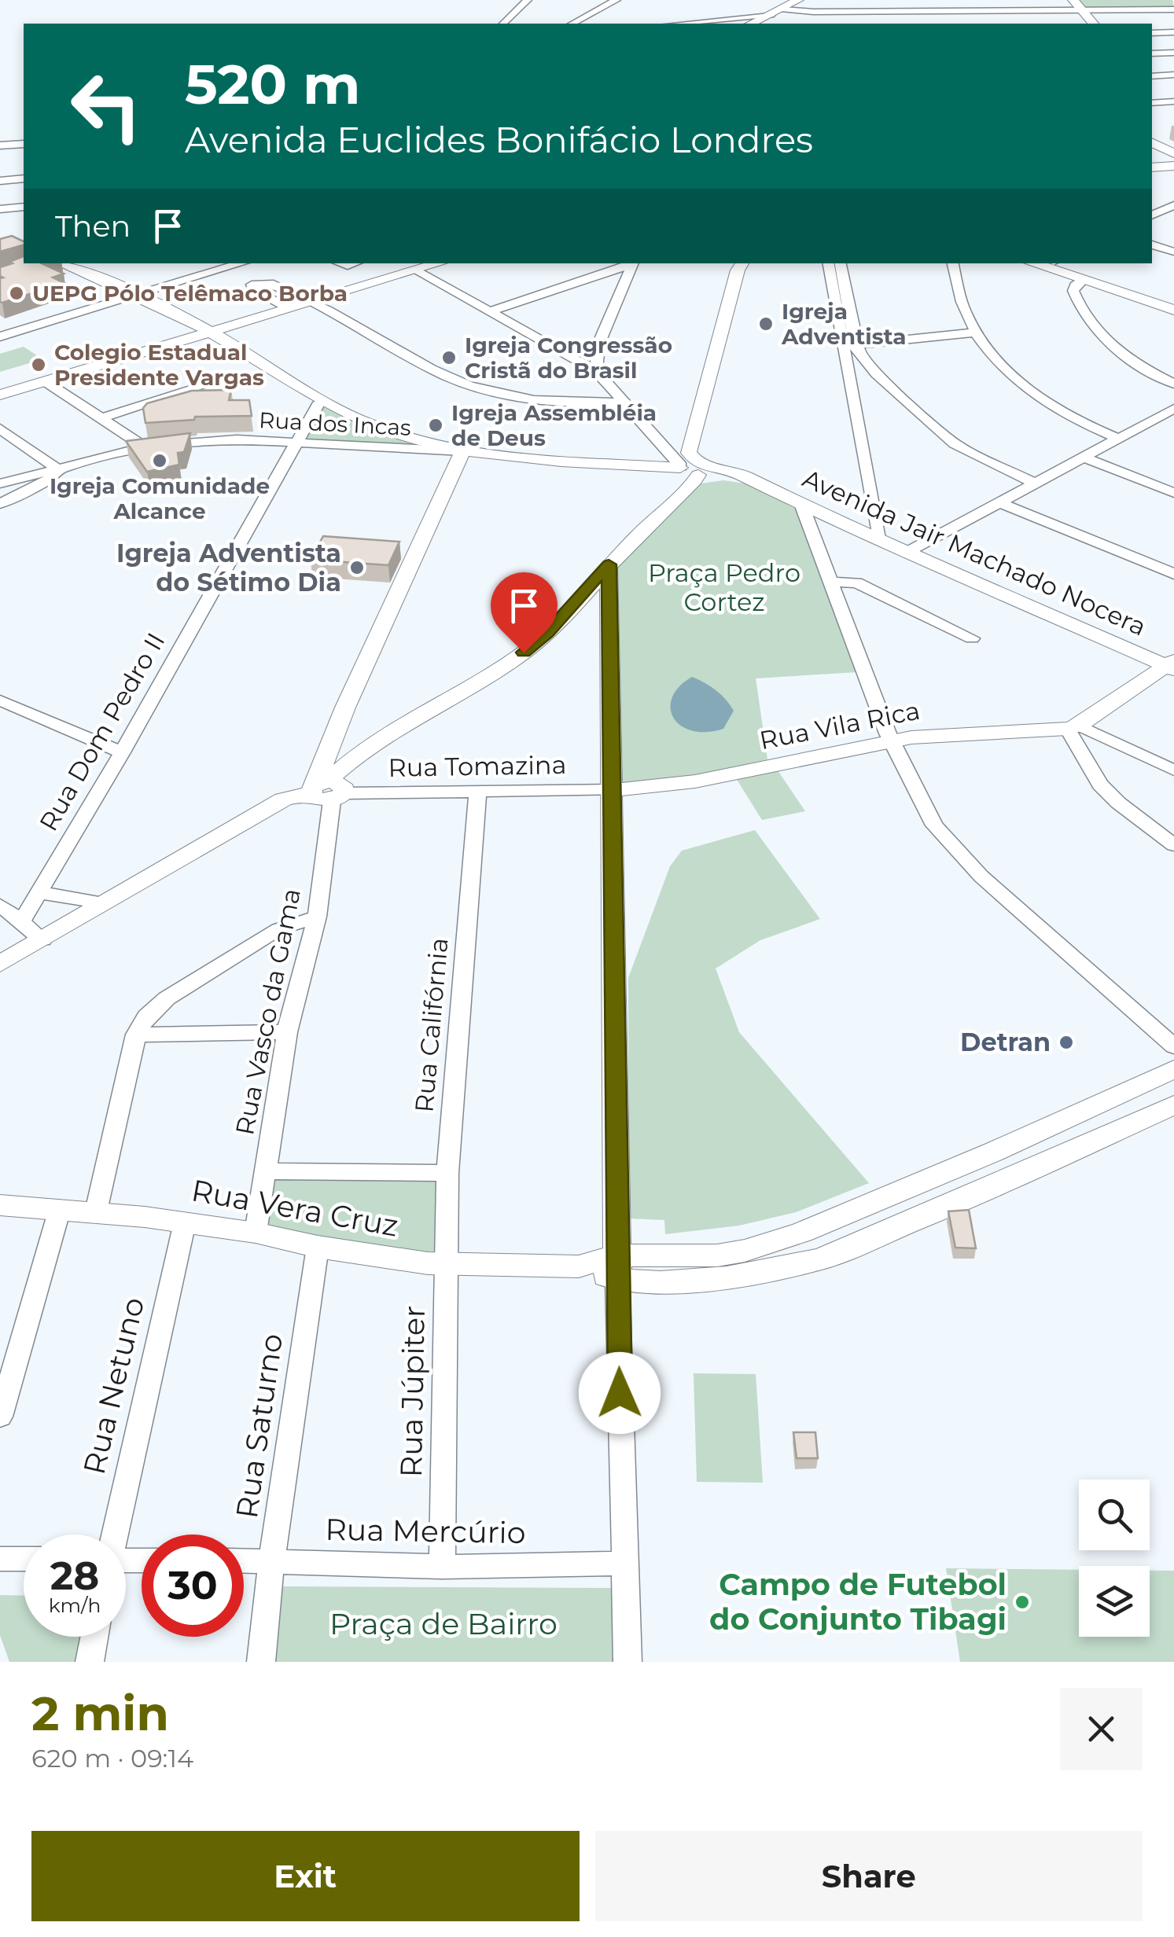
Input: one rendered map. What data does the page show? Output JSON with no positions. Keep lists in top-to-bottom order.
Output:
{
  "streets": {
    "street": [
      "Rua dos Incas",
      "Avenida Jair Machado Nocera",
      "Rua Vila Rica",
      "Rua Dom Pedro II",
      "Rua Tomazina",
      "Rua Vasco da Gama",
      "Rua Califórnia",
      "Rua Vera Cruz",
      "Rua Netuno",
      "Rua Júpiter",
      "Rua Saturno",
      "Rua Mercúrio"
    ]
  },
  "crossings": [
    ["Rua dos Incas", "Avenida Jair Machado Nocera"],
    ["Rua dos Incas", "Rua Dom Pedro II"],
    ["Rua Vila Rica", "Rua Tomazina"],
    ["Rua Tomazina", "Rua Vasco da Gama"],
    ["Rua Tomazina", "Rua Califórnia"],
    ["Rua Vasco da Gama", "Rua Vera Cruz"],
    ["Rua Califórnia", "Rua Vera Cruz"],
    ["Rua Califórnia", "Rua Júpiter"],
    ["Rua Vera Cruz", "Rua Netuno"],
    ["Rua Vera Cruz", "Rua Júpiter"],
    ["Rua Vera Cruz", "Rua Saturno"],
    ["Rua Júpiter", "Rua Mercúrio"],
    ["Rua Saturno", "Rua Mercúrio"]
  ],
  "parks": ["Praça Pedro Cortez", "Praça de Bairro"],
  "places": [
    "UEPG Pólo Telêmaco Borba",
    "Igreja Adventista",
    "Igreja Congressão Cristã do Brasil",
    "Colegio Estadual Presidente Vargas",
    "Igreja Assembléia de Deus",
    "Igreja Comunidade Alcance",
    "Igreja Adventista do Sétimo Dia",
    "Detran",
    "Campo de Futebol do Conjunto Tibagi"
  ],
  "page": {
    "turn": ["520 m", "Avenida Euclides Bonifácio Londres"],
    "then": "Then",
    "speed": "28 km/h",
    "limit": "30",
    "heading": ["2 min", "620 m · 09:14"],
    "buttons": ["Exit", "Share"]
  }
}
